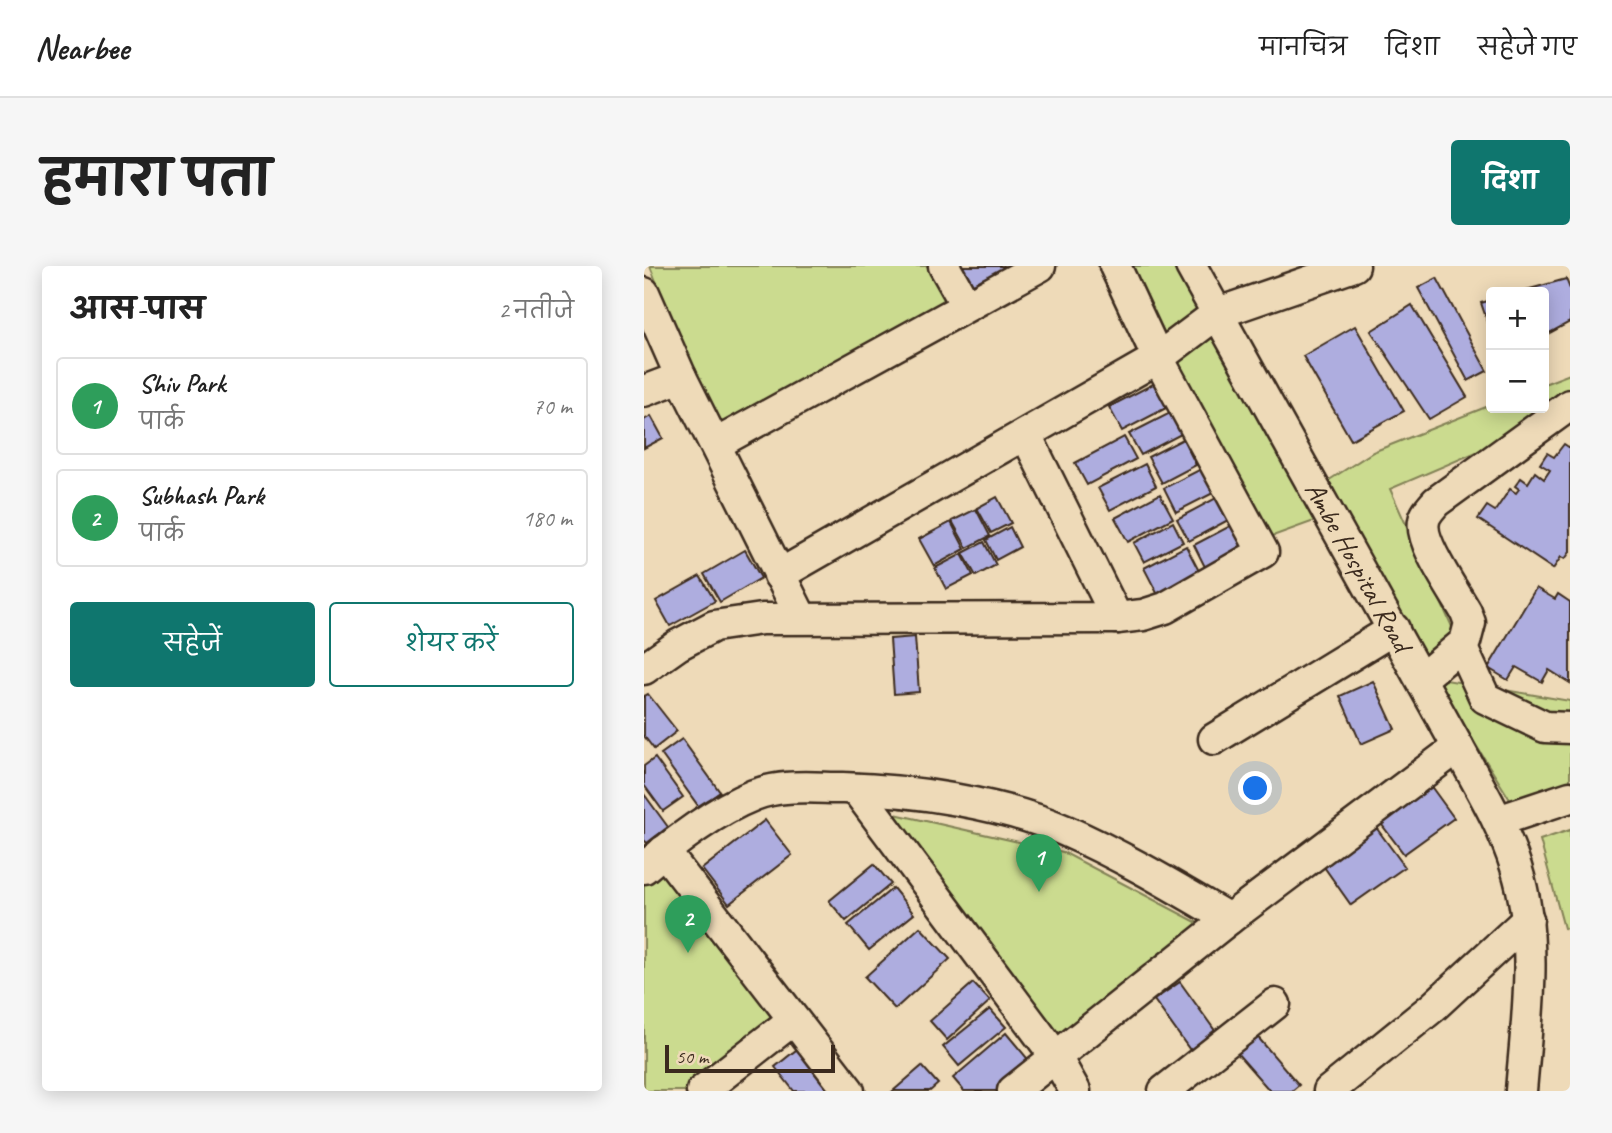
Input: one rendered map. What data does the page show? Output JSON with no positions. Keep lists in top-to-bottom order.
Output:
{
  "streets": {
    "street": ["Ambe Hospital Road"]
  },
  "scale_bar": "50 m",
  "page": {
    "header": "Nearbee",
    "nav": ["मानचित्र", "दिशा", "सहेजे गए"],
    "title": "हमारा पता",
    "buttons": [
      "दिशा",
      ["सहेजें", "शेयर करें"]
    ],
    "heading": ["आस-पास", "2 नतीजे"],
    "map_buttons": ["+", "−"],
    "list": [
      {
        "mark": "1",
        "name": "Shiv Park",
        "note": "पार्क",
        "value": "70 m"
      },
      {
        "mark": "2",
        "name": "Subhash Park",
        "note": "पार्क",
        "value": "180 m"
      }
    ],
    "pins": ["1", "2"],
    "scale": "50 m"
  }
}
